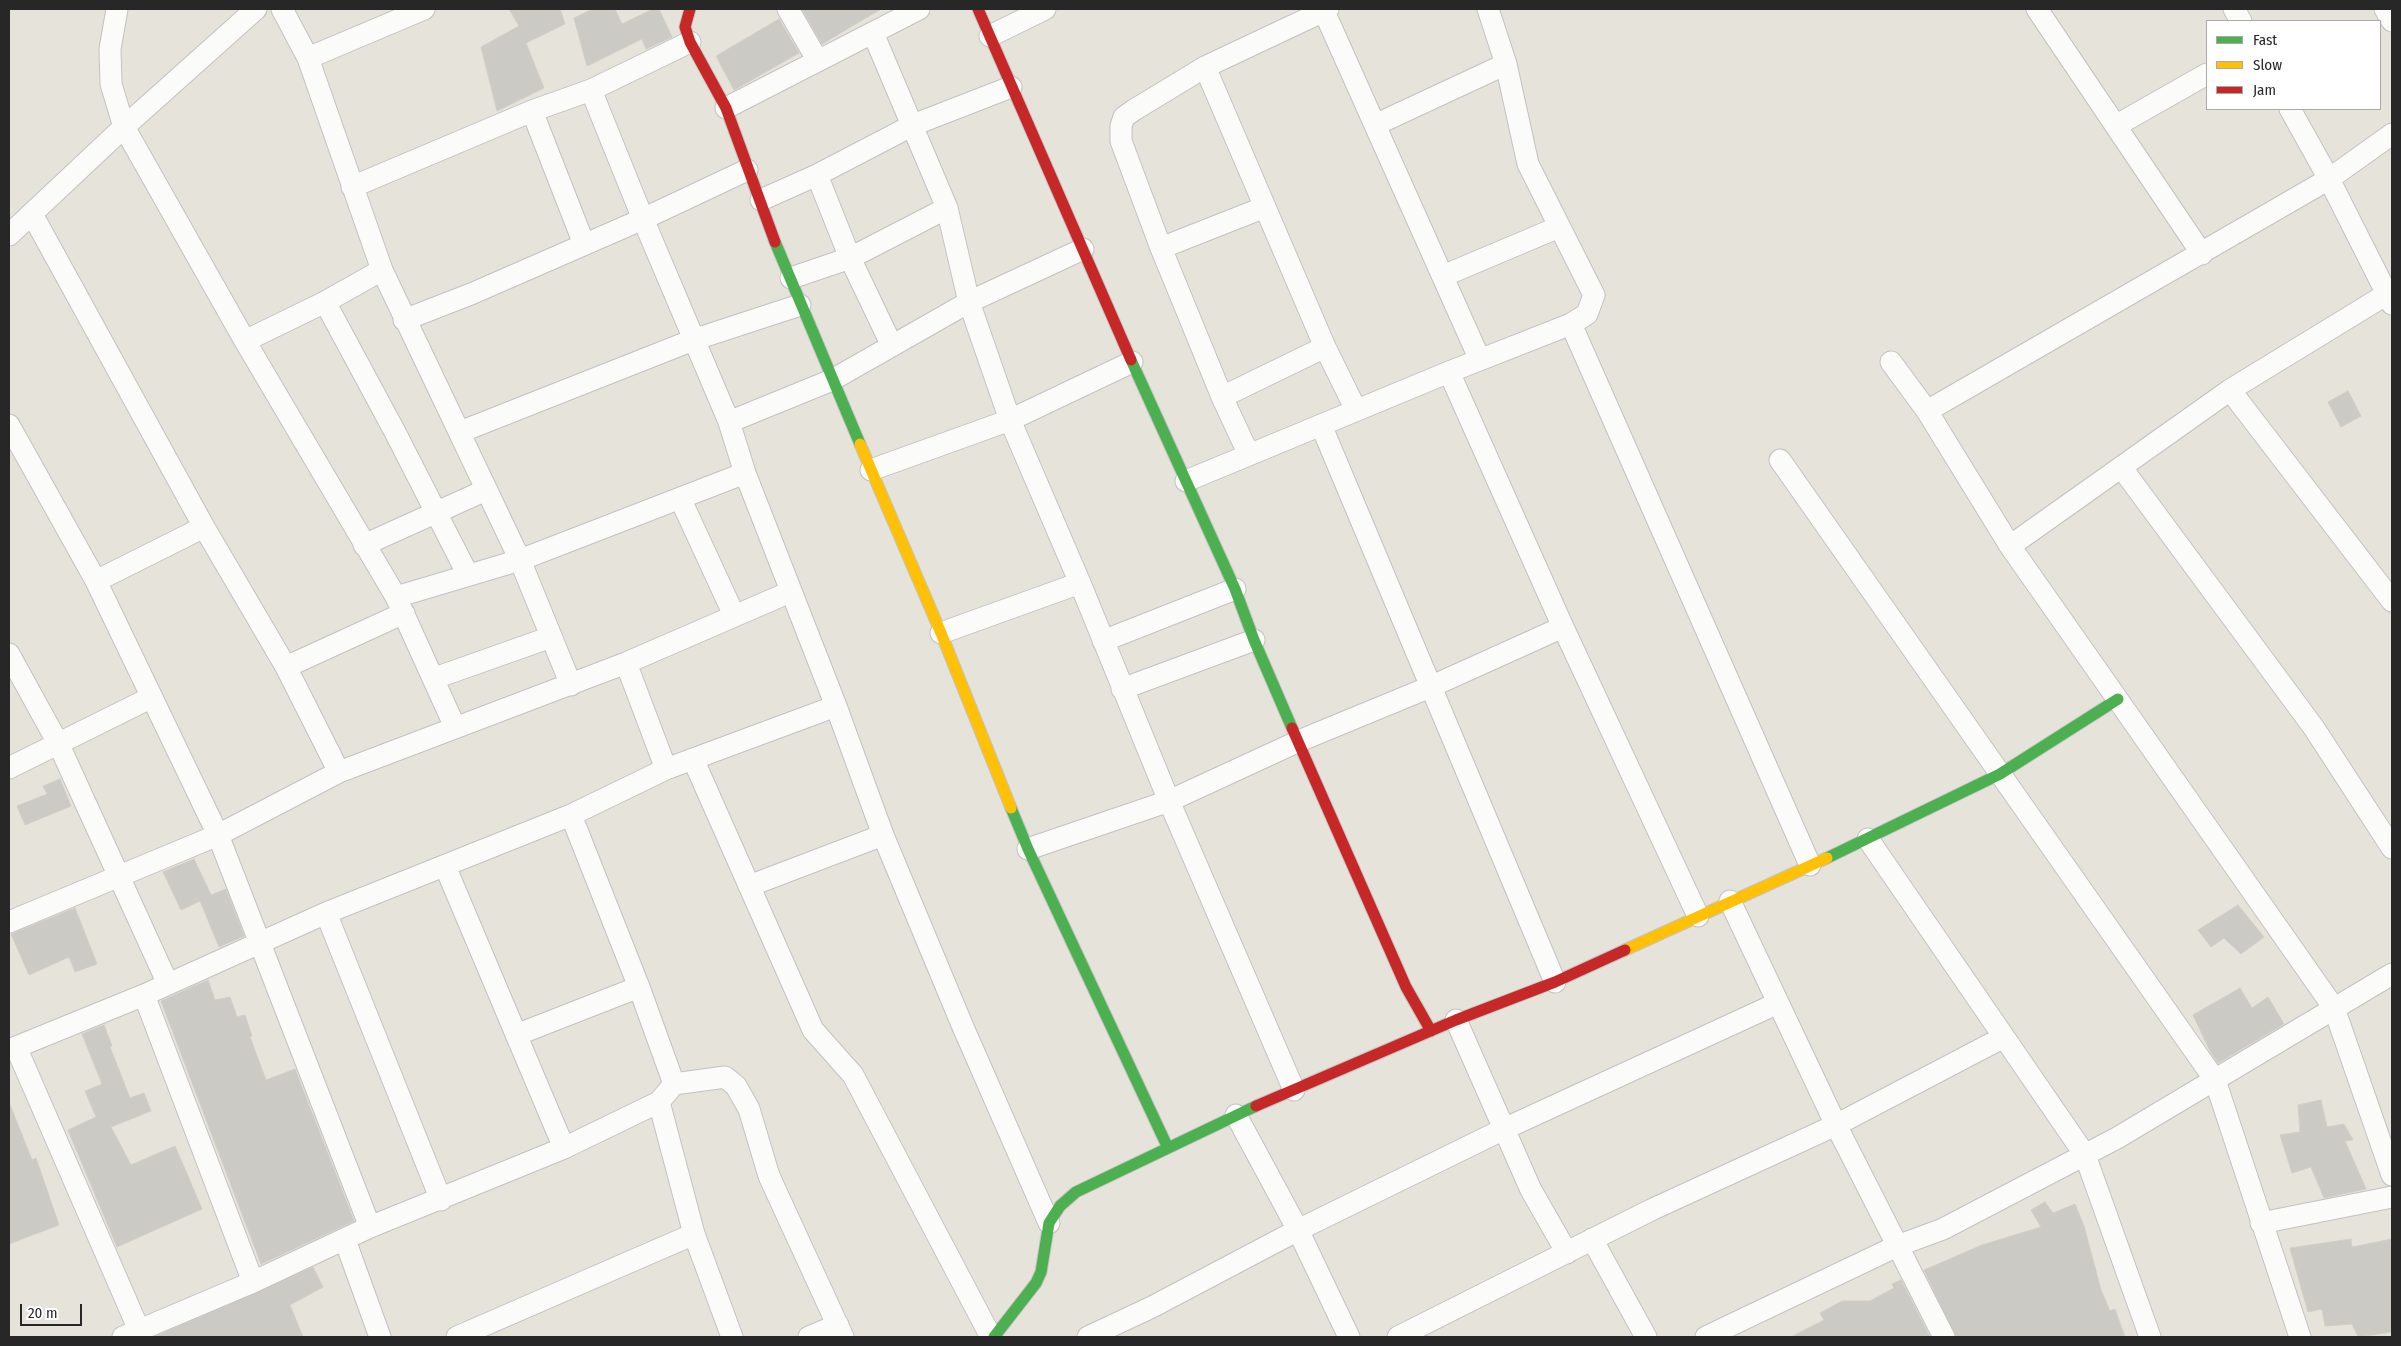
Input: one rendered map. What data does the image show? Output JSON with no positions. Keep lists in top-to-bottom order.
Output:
{
  "legend": ["Fast", "Slow", "Jam"],
  "scale_bar": "20 m"
}
